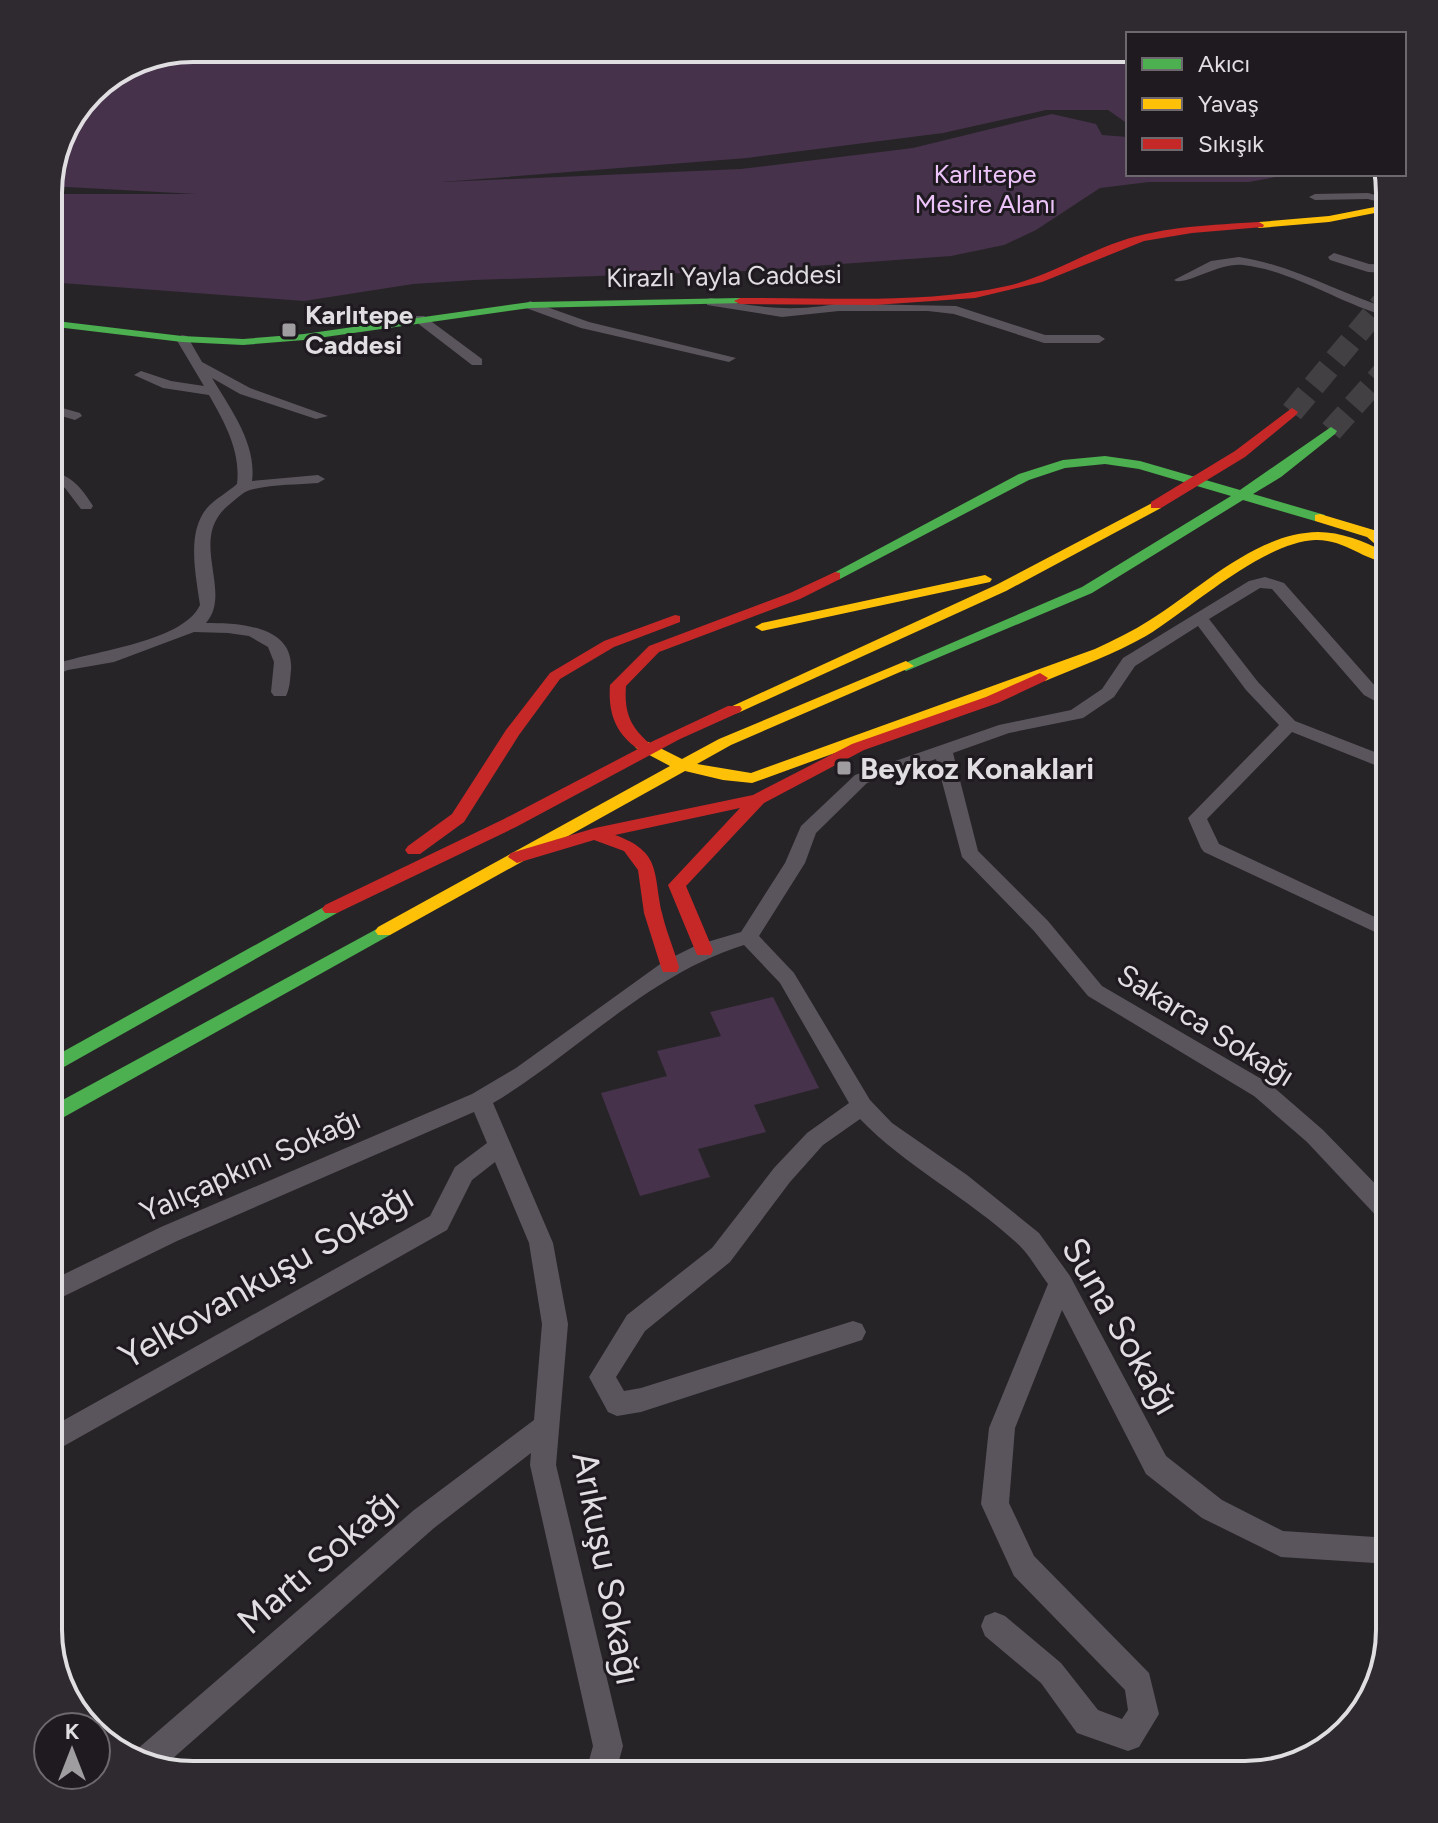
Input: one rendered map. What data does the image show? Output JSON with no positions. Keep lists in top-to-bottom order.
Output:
{
  "streets": {
    "main road": ["Kirazlı Yayla Caddesi"],
    "street": [
      "Sakarca Sokağı",
      "Yalıçapkını Sokağı",
      "Yelkovankuşu Sokağı",
      "Suna Sokağı",
      "Martı Sokağı",
      "Arıkuşu Sokağı"
    ]
  },
  "crossings": [
    ["Yalıçapkını Sokağı", "Suna Sokağı"],
    ["Yalıçapkını Sokağı", "Arıkuşu Sokağı"],
    ["Yelkovankuşu Sokağı", "Arıkuşu Sokağı"],
    ["Martı Sokağı", "Arıkuşu Sokağı"]
  ],
  "parks": ["Karlıtepe Mesire Alanı"],
  "places": {
    "transit": ["Karlıtepe Caddesi", "Beykoz Konaklari"]
  },
  "legend": ["Akıcı", "Yavaş", "Sıkışık"],
  "north": "top"
}
